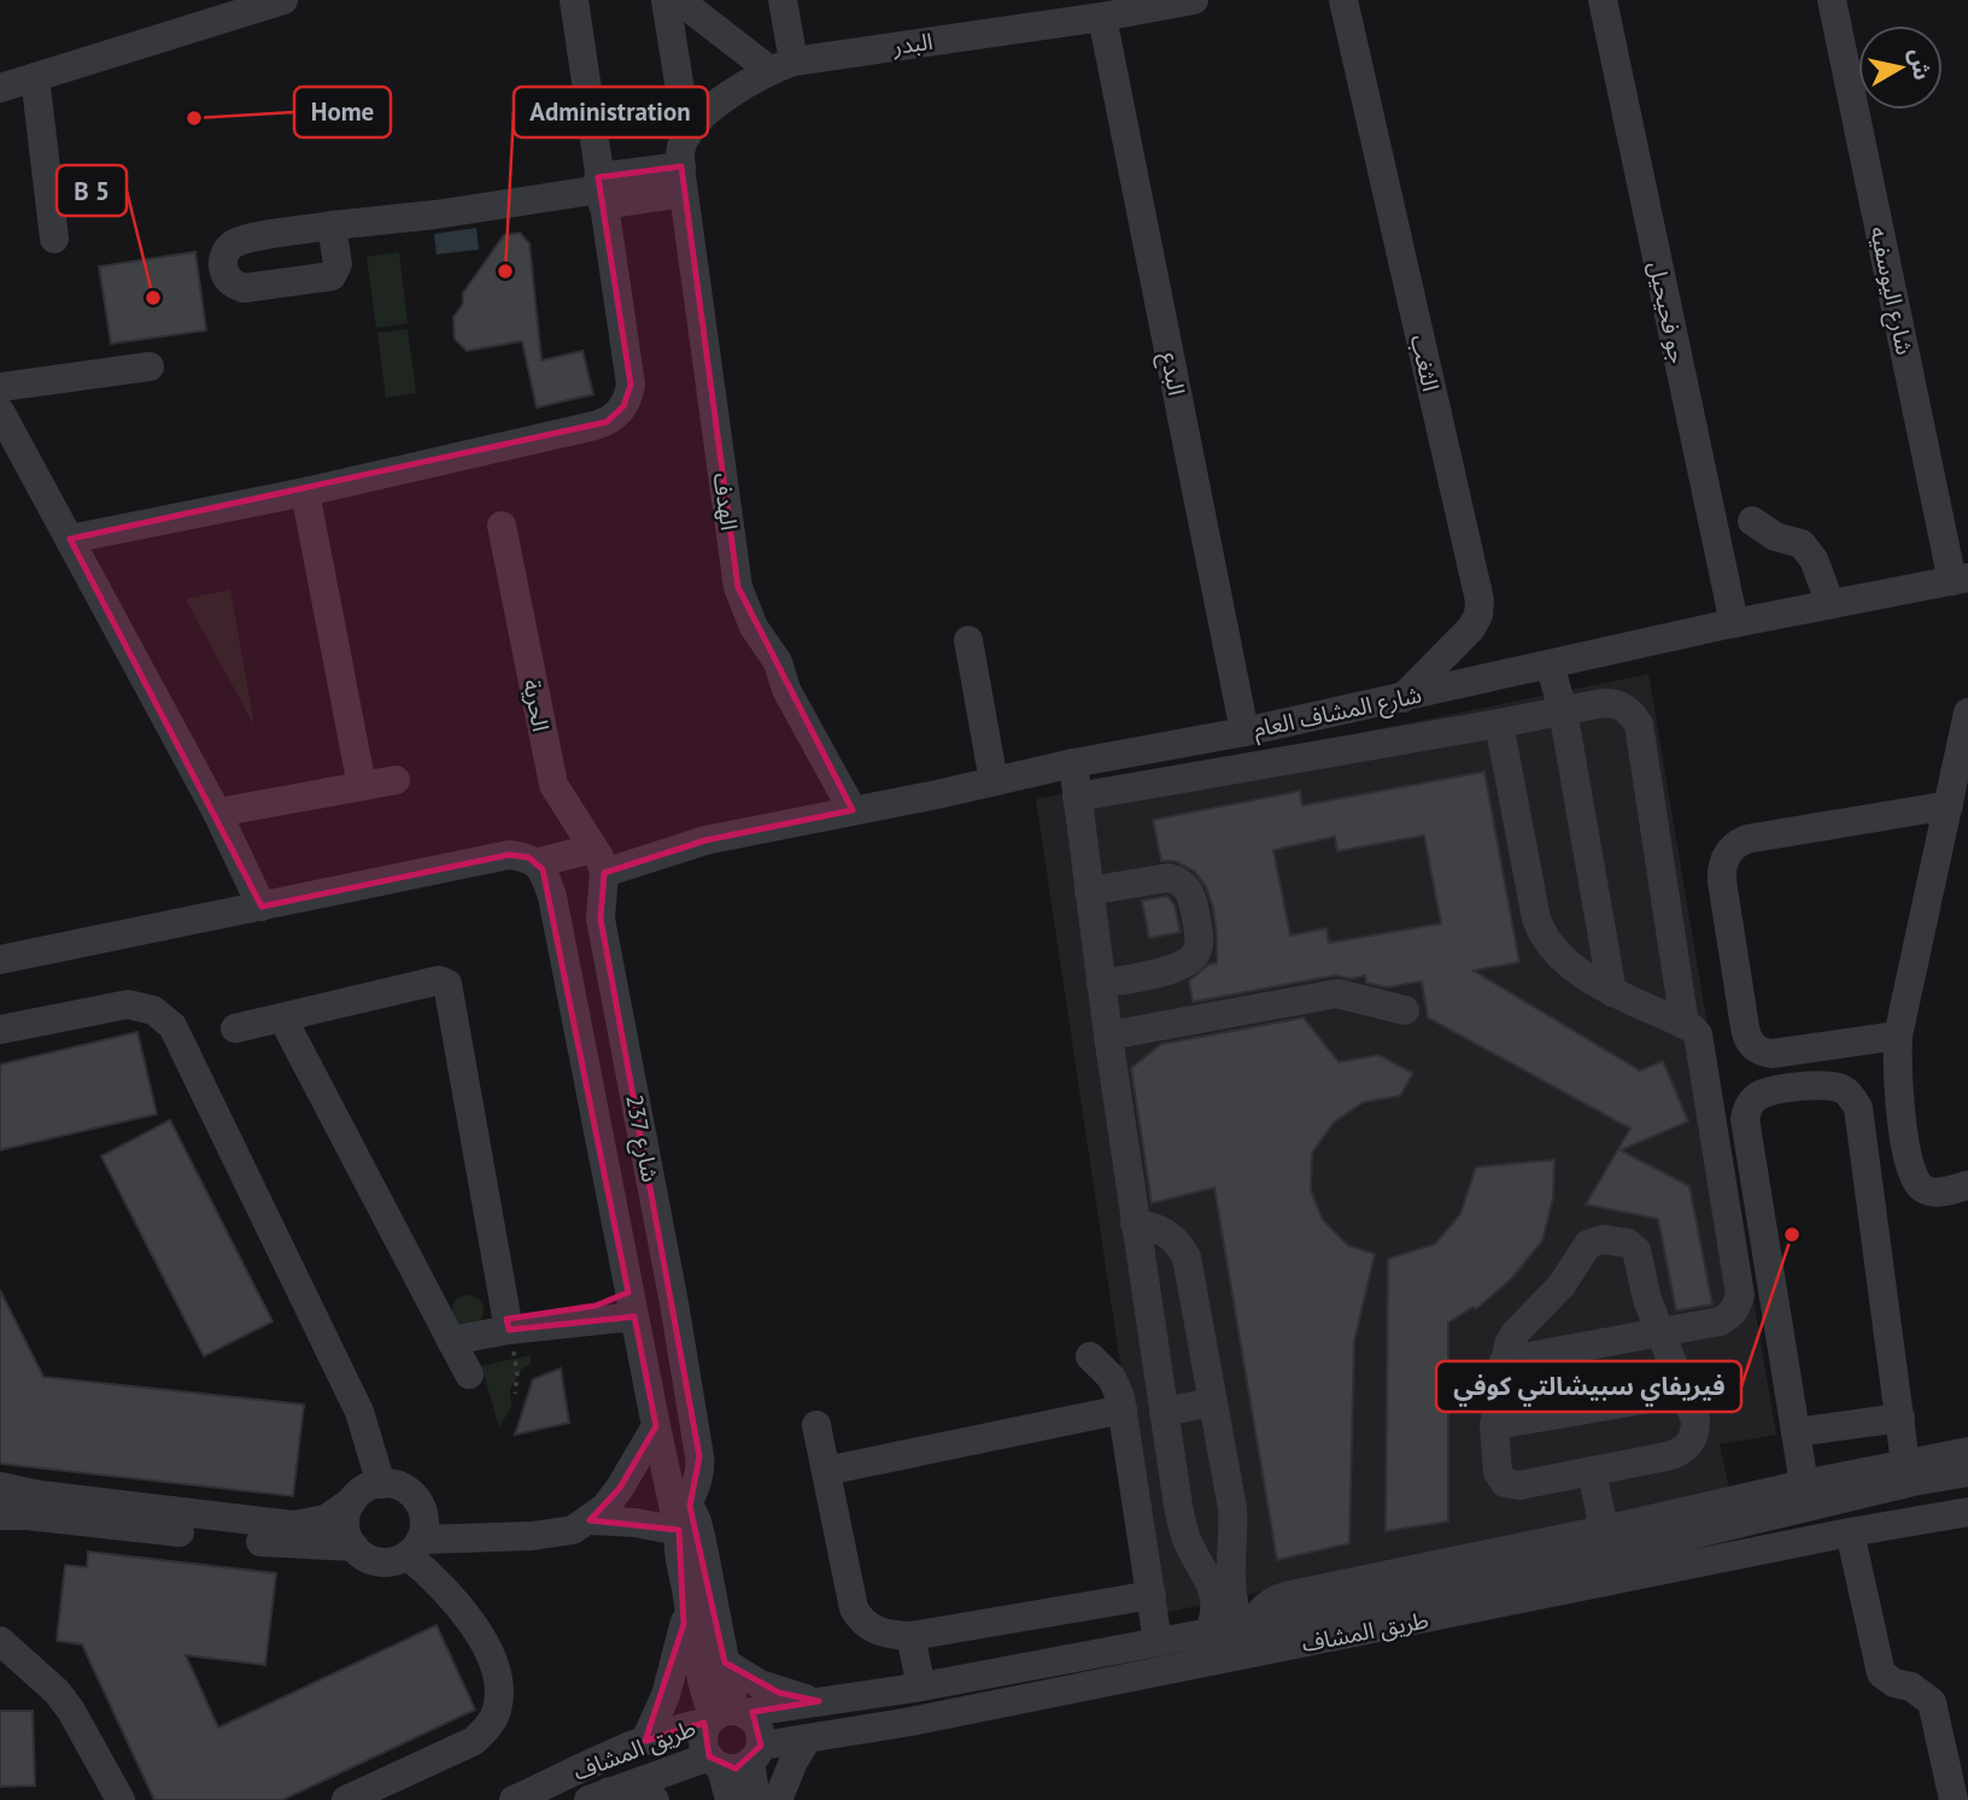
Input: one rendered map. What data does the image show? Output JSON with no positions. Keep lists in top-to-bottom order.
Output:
{
  "streets": {
    "street": [
      "البدر",
      "شارع اليوسفيه",
      "جو فحيحيل",
      "الثغب",
      "البدع",
      "الهدف",
      "الحرية",
      "شارع المشاف العام",
      "شارع 237",
      "طريق المشاف"
    ]
  },
  "crossings": [
    ["البدر", "البدع"],
    ["شارع اليوسفيه", "شارع المشاف العام"],
    ["جو فحيحيل", "شارع المشاف العام"],
    ["الثغب", "شارع المشاف العام"],
    ["البدع", "شارع المشاف العام"],
    ["الهدف", "شارع المشاف العام"],
    ["الحرية", "شارع المشاف العام"],
    ["الحرية", "شارع 237"],
    ["شارع المشاف العام", "شارع 237"],
    ["شارع 237", "طريق المشاف"]
  ],
  "places": [
    "Home",
    "Administration",
    "B 5",
    "فيريفاي سبيشالتي كوفي"
  ],
  "north": "right"
}
